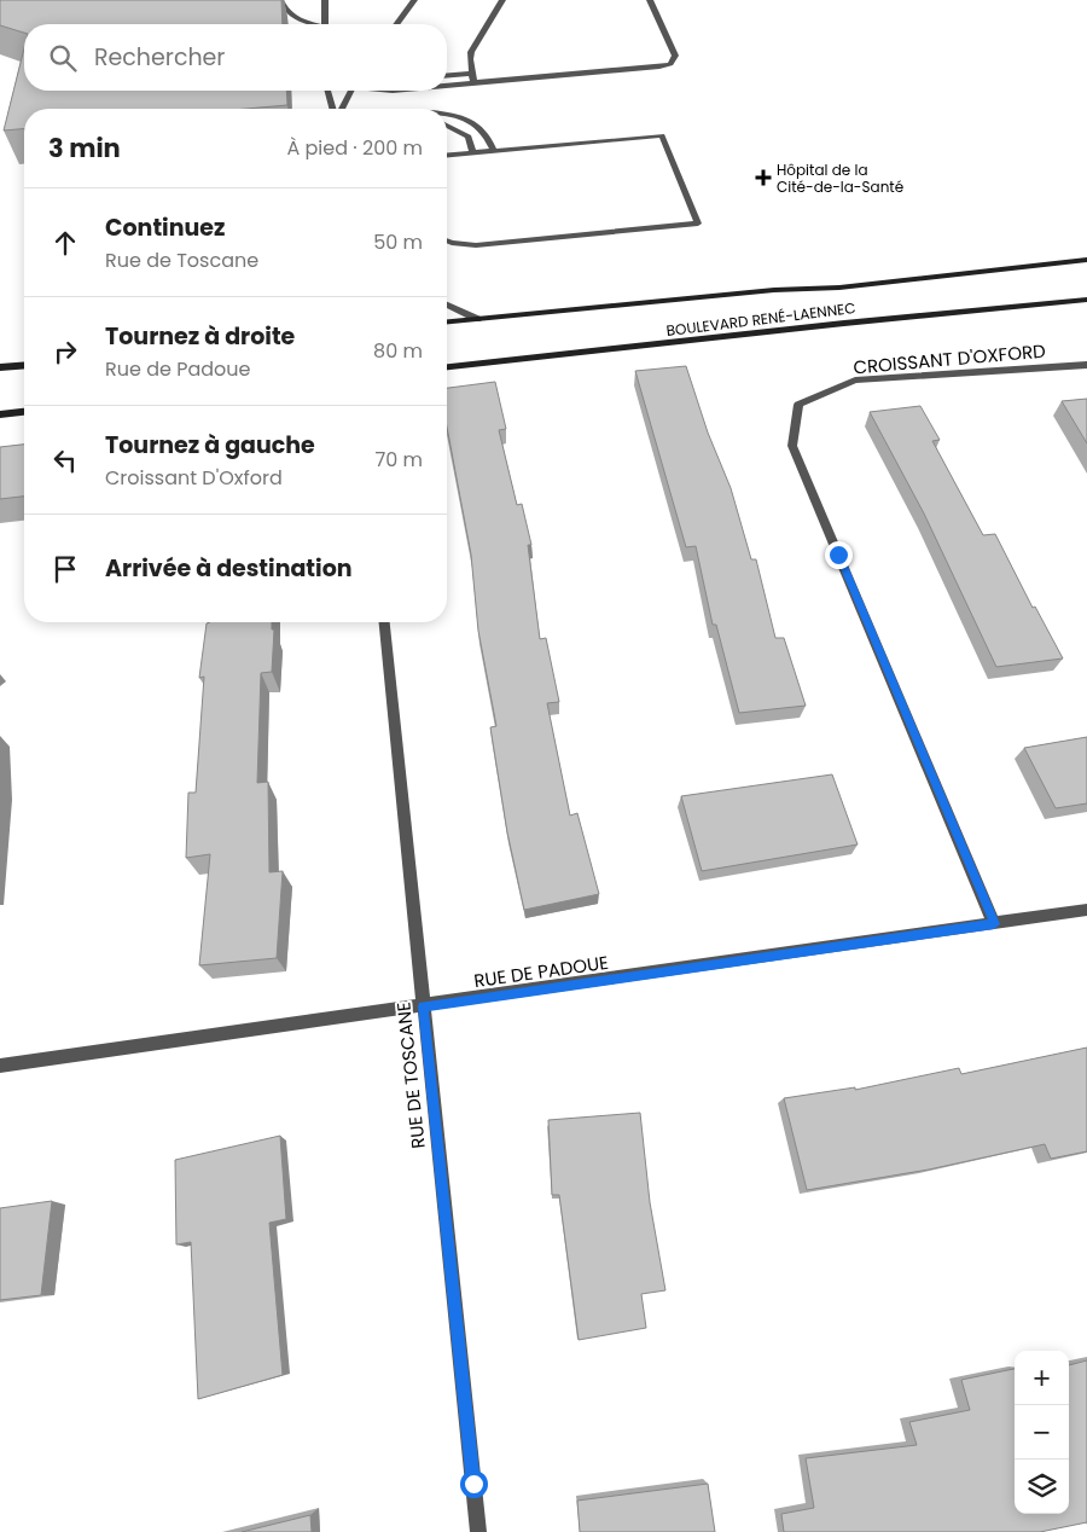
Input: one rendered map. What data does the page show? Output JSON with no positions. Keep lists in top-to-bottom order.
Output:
{
  "streets": {
    "street": [
      "BOULEVARD RENÉ-LAENNEC",
      "CROISSANT D'OXFORD",
      "RUE DE PADOUE",
      "RUE DE TOSCANE"
    ]
  },
  "crossings": [
    ["CROISSANT D'OXFORD", "RUE DE PADOUE"],
    ["RUE DE PADOUE", "RUE DE TOSCANE"]
  ],
  "places": {
    "health": ["Hôpital de la Cité-de-la-Santé"]
  },
  "page": {
    "search": "Rechercher",
    "heading": ["3 min", "À pied · 200 m"],
    "list": [
      ["Continuez", "Rue de Toscane", "50 m"],
      ["Tournez à droite", "Rue de Padoue", "80 m"],
      ["Tournez à gauche", "Croissant D'Oxford", "70 m"],
      "Arrivée à destination"
    ],
    "map_buttons": ["+", "−"]
  }
}
